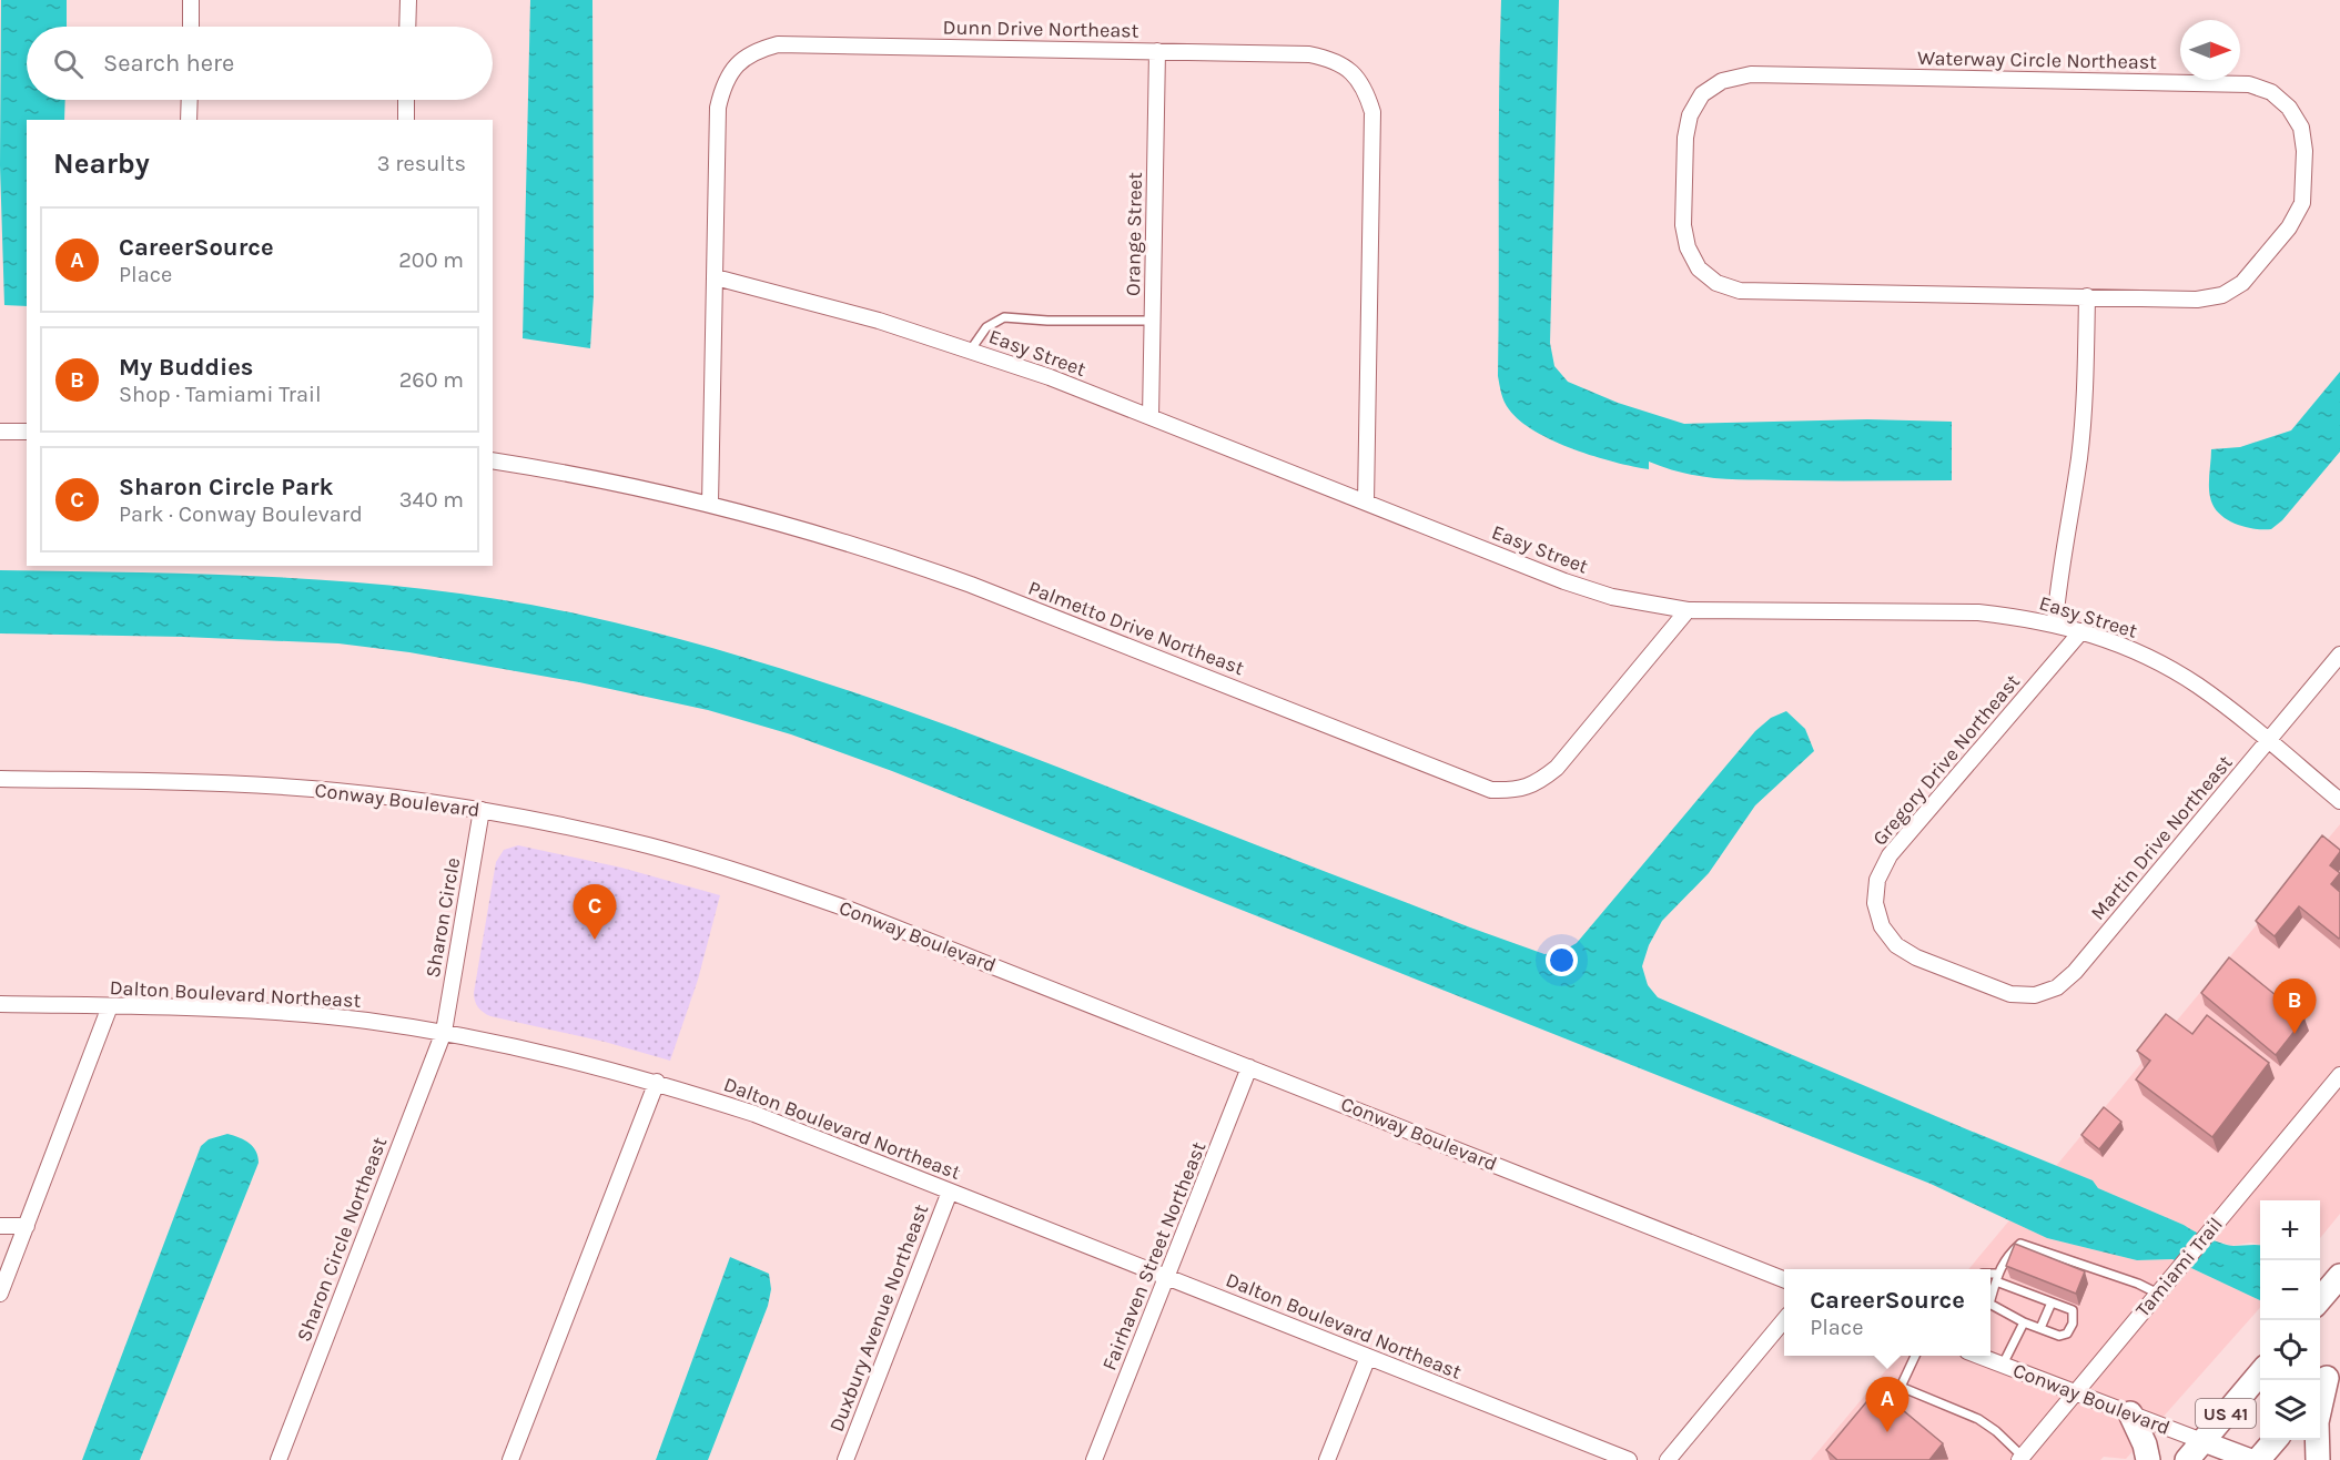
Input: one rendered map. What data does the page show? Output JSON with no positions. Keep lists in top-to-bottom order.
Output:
{
  "streets": {
    "main road": ["US 41"],
    "street": [
      "Dunn Drive Northeast",
      "Waterway Circle Northeast",
      "Orange Street",
      "Easy Street",
      "Palmetto Drive Northeast",
      "Gregory Drive Northeast",
      "Conway Boulevard",
      "Martin Drive Northeast",
      "Sharon Circle",
      "Dalton Boulevard Northeast",
      "Sharon Circle Northeast",
      "Fairhaven Street Northeast",
      "Tamiami Trail",
      "Duxbury Avenue Northeast"
    ]
  },
  "crossings": [
    ["Dunn Drive Northeast", "Orange Street"],
    ["Dunn Drive Northeast", "Easy Street"],
    ["Dunn Drive Northeast", "Palmetto Drive Northeast"],
    ["Orange Street", "Easy Street"],
    ["Easy Street", "Palmetto Drive Northeast"],
    ["Easy Street", "Gregory Drive Northeast"],
    ["Easy Street", "Martin Drive Northeast"],
    ["Gregory Drive Northeast", "Martin Drive Northeast"],
    ["Conway Boulevard", "Sharon Circle"],
    ["Conway Boulevard", "Fairhaven Street Northeast"],
    ["Conway Boulevard", "Tamiami Trail"],
    ["Conway Boulevard", "US 41"],
    ["Sharon Circle", "Dalton Boulevard Northeast"],
    ["Sharon Circle", "Sharon Circle Northeast"],
    ["Dalton Boulevard Northeast", "Sharon Circle Northeast"],
    ["Dalton Boulevard Northeast", "Fairhaven Street Northeast"],
    ["Dalton Boulevard Northeast", "Duxbury Avenue Northeast"]
  ],
  "north": "right",
  "page": {
    "search": "Search here",
    "heading": ["Nearby", "3 results"],
    "list": [
      {
        "mark": "A",
        "name": "CareerSource",
        "note": "Place",
        "value": "200 m"
      },
      {
        "mark": "B",
        "name": "My Buddies",
        "note": "Shop · Tamiami Trail",
        "value": "260 m"
      },
      {
        "mark": "C",
        "name": "Sharon Circle Park",
        "note": "Park · Conway Boulevard",
        "value": "340 m"
      }
    ],
    "pins": ["C", "B", "A"],
    "map_buttons": ["+", "−"],
    "popup": ["CareerSource", "Place"]
  }
}
